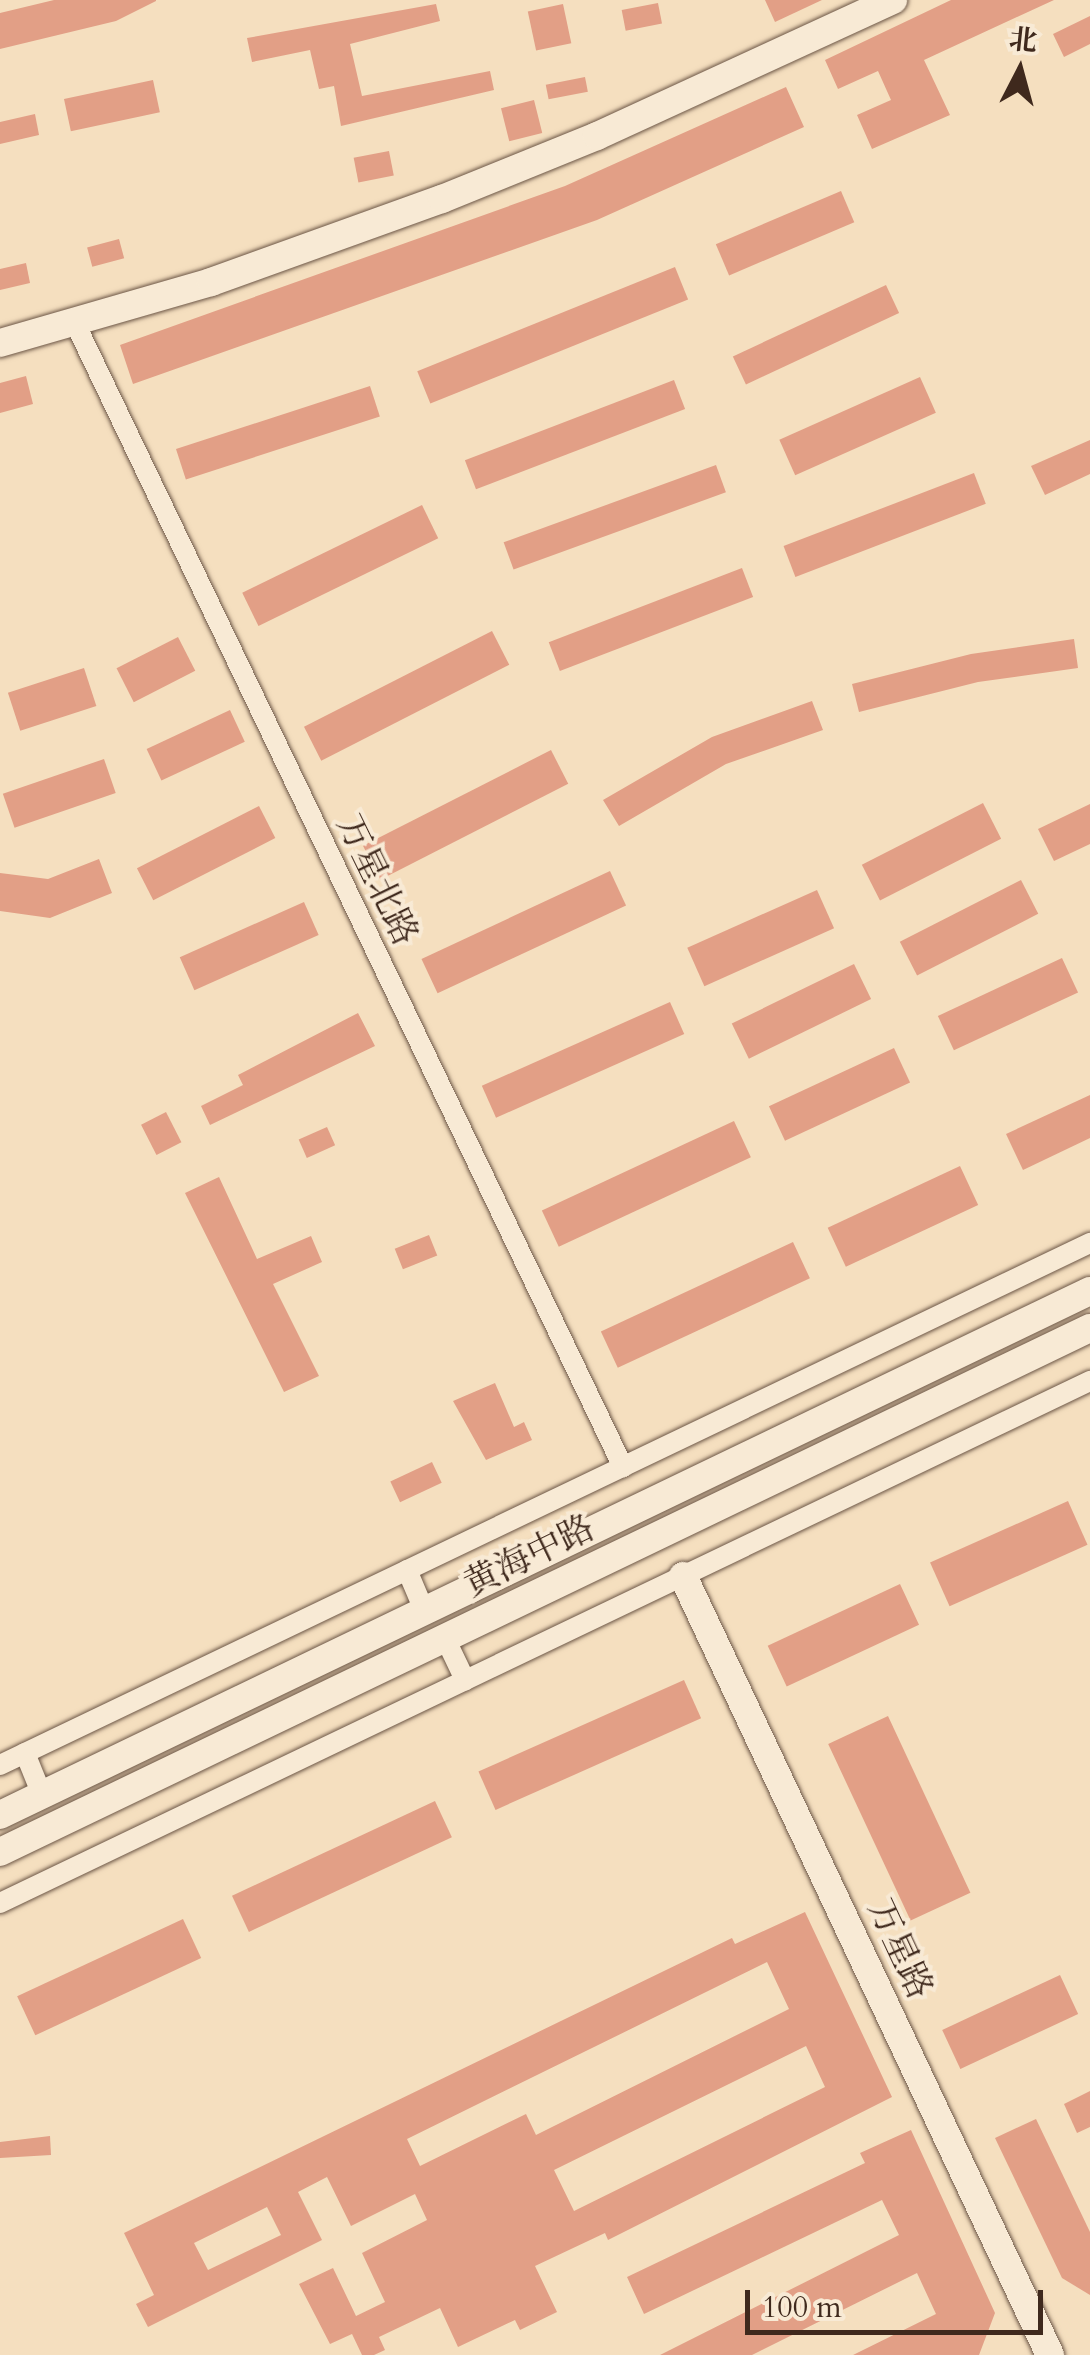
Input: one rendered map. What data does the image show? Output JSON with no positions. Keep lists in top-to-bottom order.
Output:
{
  "streets": {
    "street": ["万星北路", "黄海中路", "万星路"]
  },
  "crossings": [
    ["万星北路", "黄海中路"]
  ],
  "scale_bar": "100 m",
  "north": "top"
}
